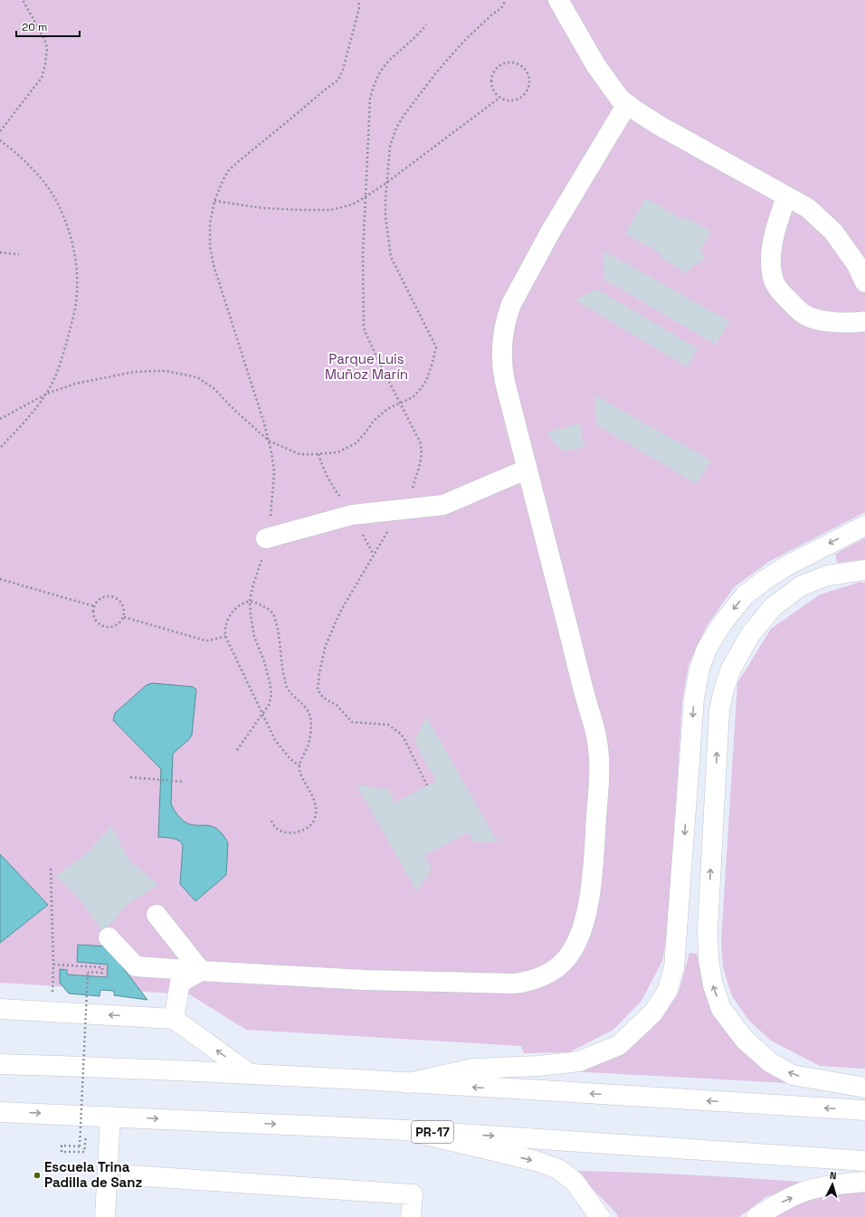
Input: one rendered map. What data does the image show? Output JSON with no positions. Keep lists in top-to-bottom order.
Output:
{
  "streets": {
    "main road": ["PR-17"]
  },
  "parks": ["Parque Luis Muñoz Marín"],
  "places": ["Escuela Trina Padilla de Sanz"],
  "scale_bar": "20 m",
  "north": "top"
}
